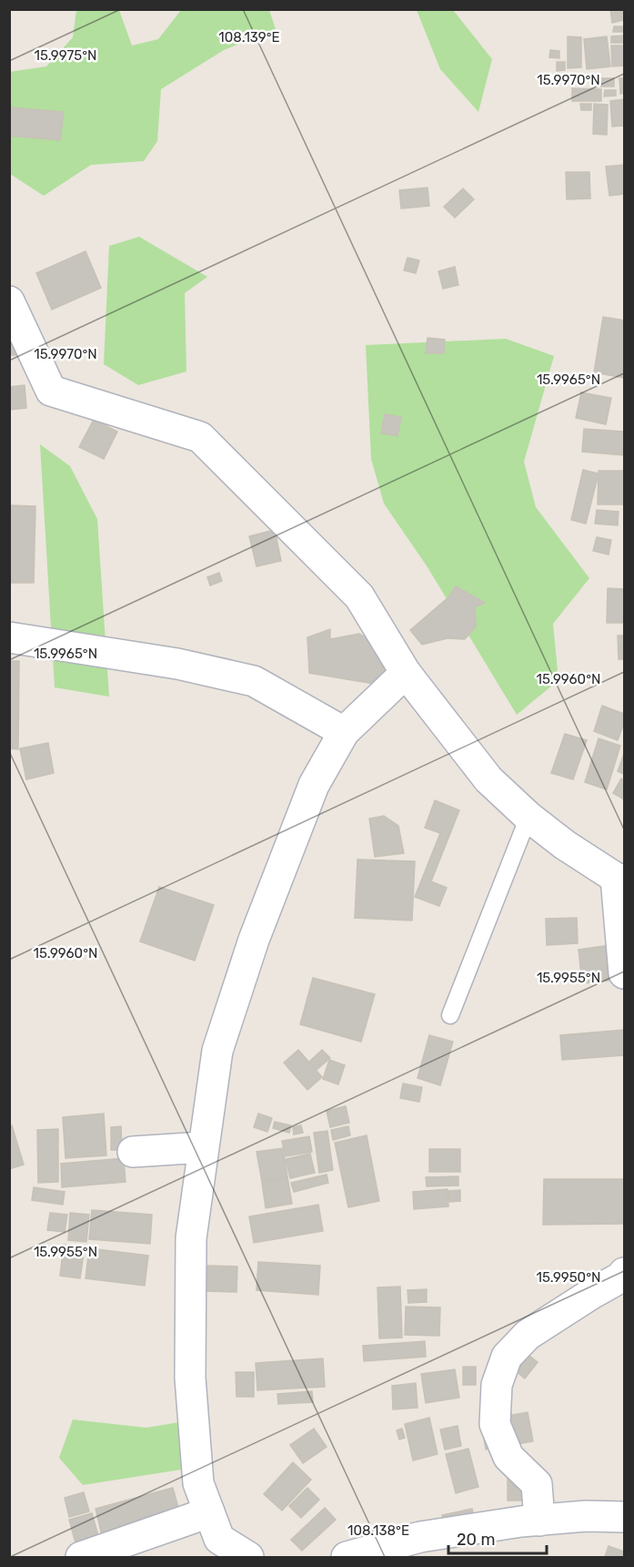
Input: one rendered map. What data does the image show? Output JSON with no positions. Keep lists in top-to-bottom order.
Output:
{
  "scale_bar": "20 m",
  "coordinates": [
    "108.139°E",
    "15.9975°N",
    "15.9970°N",
    "15.9965°N",
    "15.9960°N",
    "15.9955°N",
    "15.9950°N",
    "108.138°E"
  ]
}
